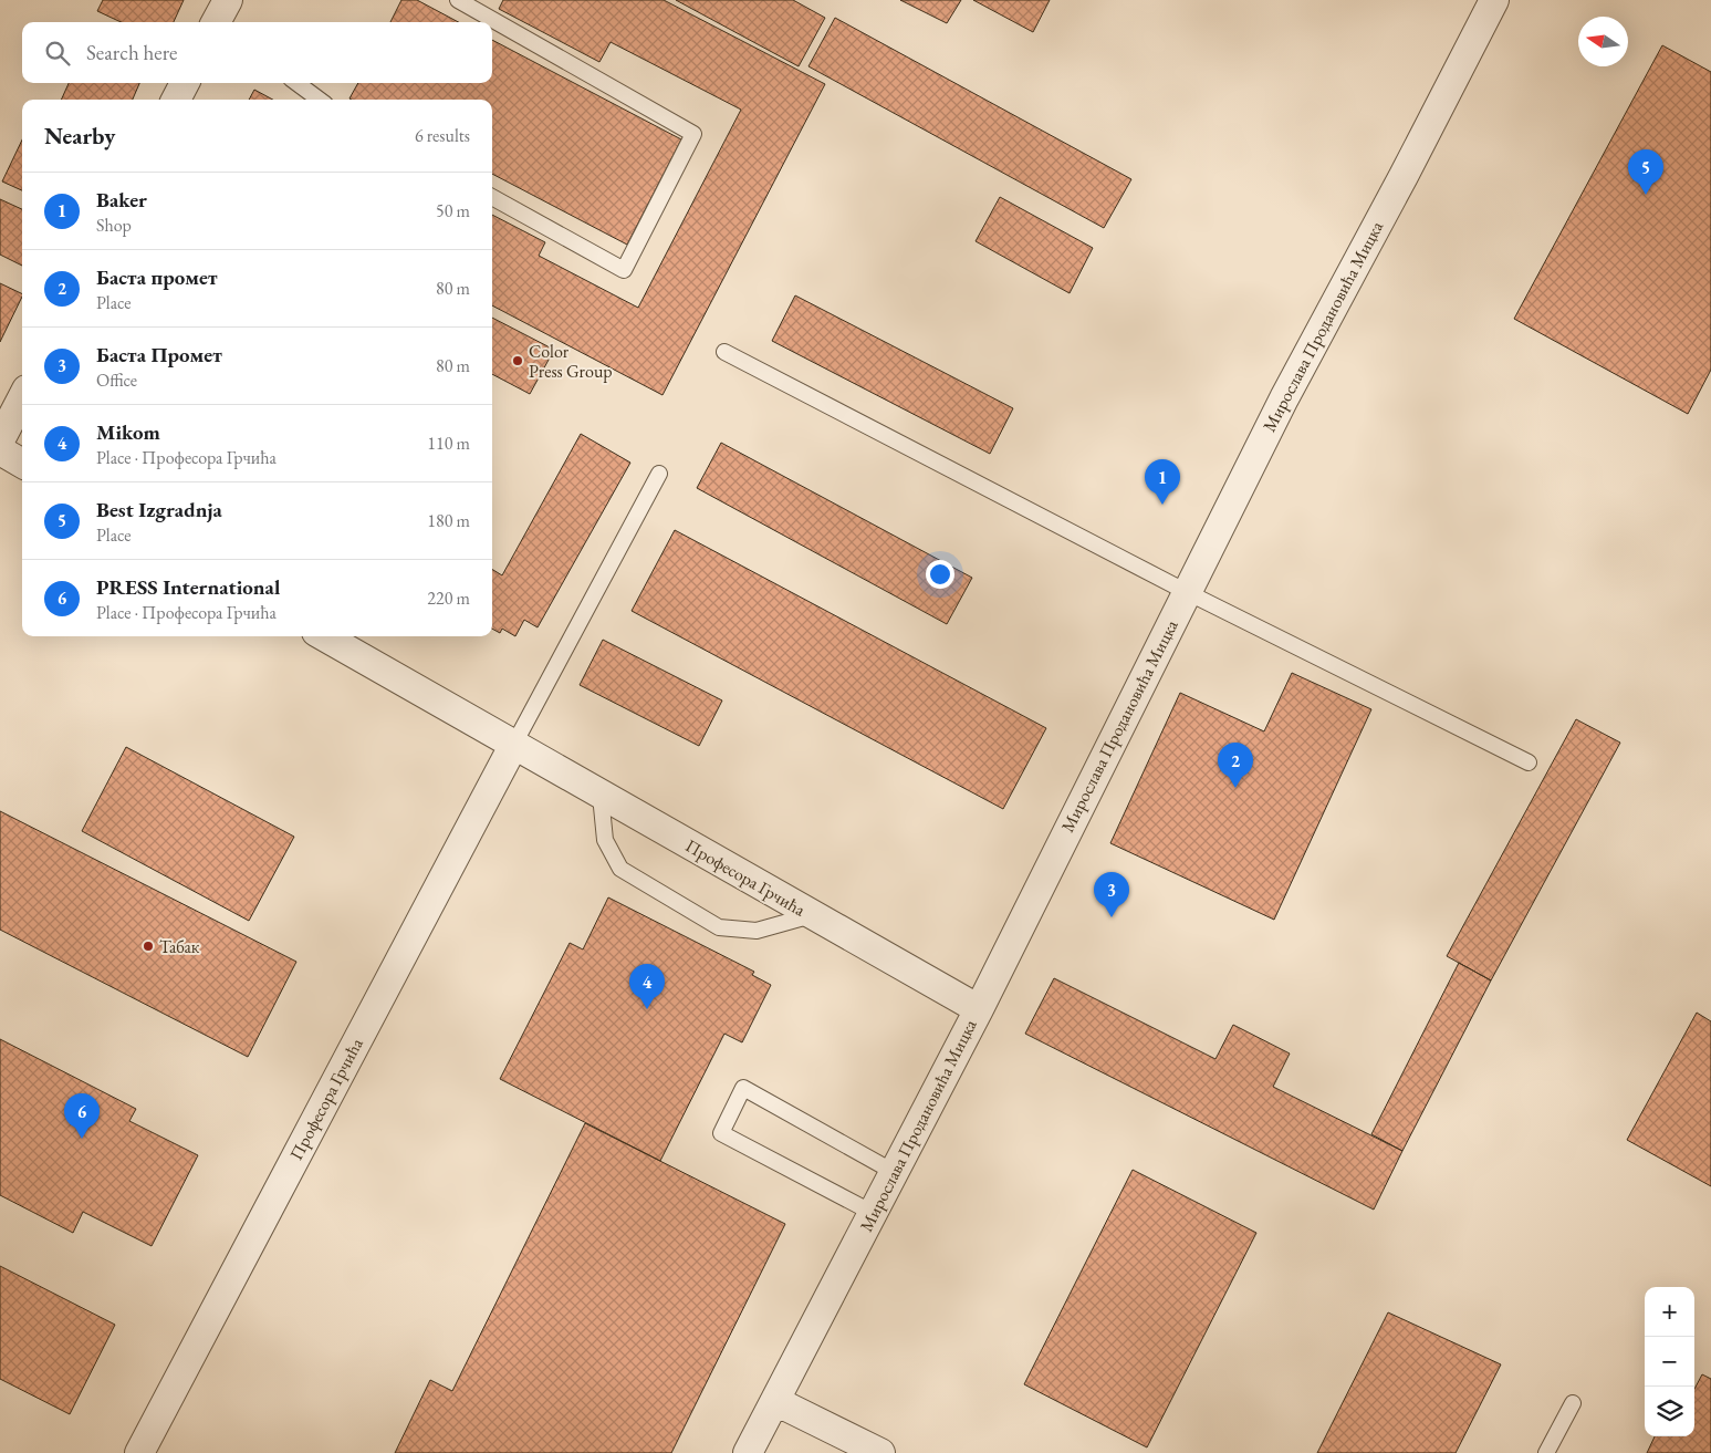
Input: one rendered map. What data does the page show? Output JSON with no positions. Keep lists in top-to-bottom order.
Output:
{
  "streets": {
    "street": ["Мирослава Продановића Мицка", "Професора Грчића"]
  },
  "crossings": [
    ["Мирослава Продановића Мицка", "Професора Грчића"]
  ],
  "places": ["Color Press Group", "Табак"],
  "north": "left",
  "page": {
    "search": "Search here",
    "heading": ["Nearby", "6 results"],
    "pins": [
      "5",
      "1",
      "2",
      "3",
      "4",
      "6"
    ],
    "list": [
      {
        "mark": "1",
        "name": "Baker",
        "note": "Shop",
        "value": "50 m"
      },
      {
        "mark": "2",
        "name": "Баста промет",
        "note": "Place",
        "value": "80 m"
      },
      {
        "mark": "3",
        "name": "Баста Промет",
        "note": "Office",
        "value": "80 m"
      },
      {
        "mark": "4",
        "name": "Mikom",
        "note": "Place · Професора Грчића",
        "value": "110 m"
      },
      {
        "mark": "5",
        "name": "Best Izgradnja",
        "note": "Place",
        "value": "180 m"
      },
      {
        "mark": "6",
        "name": "PRESS International",
        "note": "Place · Професора Грчића",
        "value": "220 m"
      }
    ],
    "map_buttons": ["+", "−"]
  }
}
